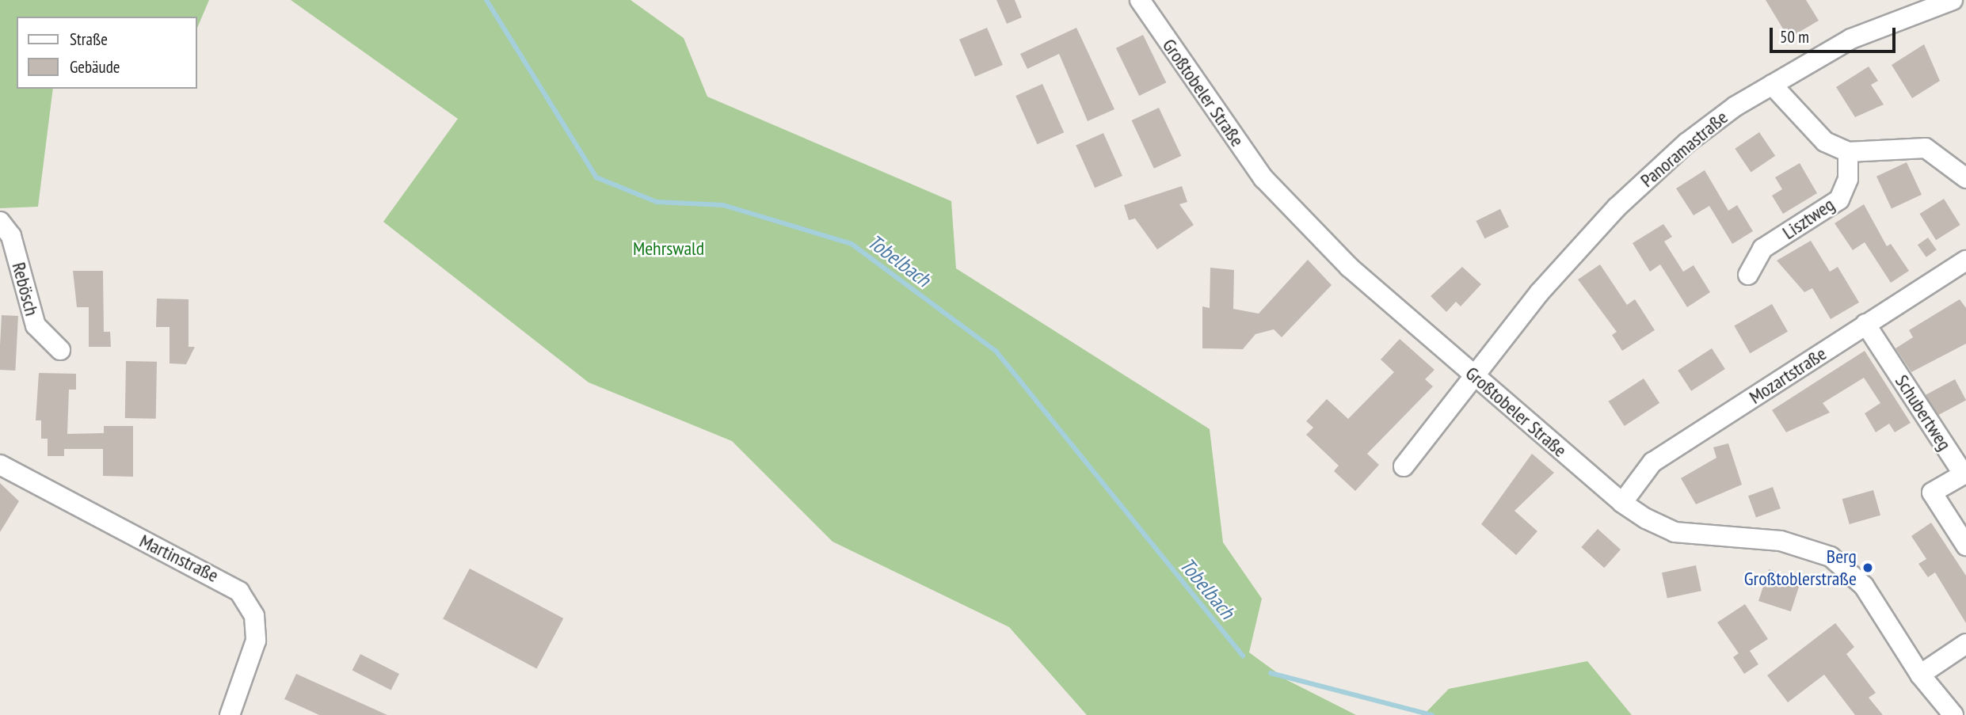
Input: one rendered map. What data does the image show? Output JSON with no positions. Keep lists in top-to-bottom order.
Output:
{
  "streets": {
    "street": [
      "Großtobeler Straße",
      "Panoramastraße",
      "Lisztweg",
      "Rebösch",
      "Mozartstraße",
      "Schubertweg",
      "Martinstraße"
    ]
  },
  "crossings": [
    ["Großtobeler Straße", "Panoramastraße"],
    ["Großtobeler Straße", "Mozartstraße"],
    ["Mozartstraße", "Schubertweg"]
  ],
  "water": ["Tobelbach"],
  "parks": ["Mehrswald"],
  "places": ["Berg Großtoblerstraße"],
  "legend": ["Straße", "Gebäude"],
  "scale_bar": "50 m"
}
